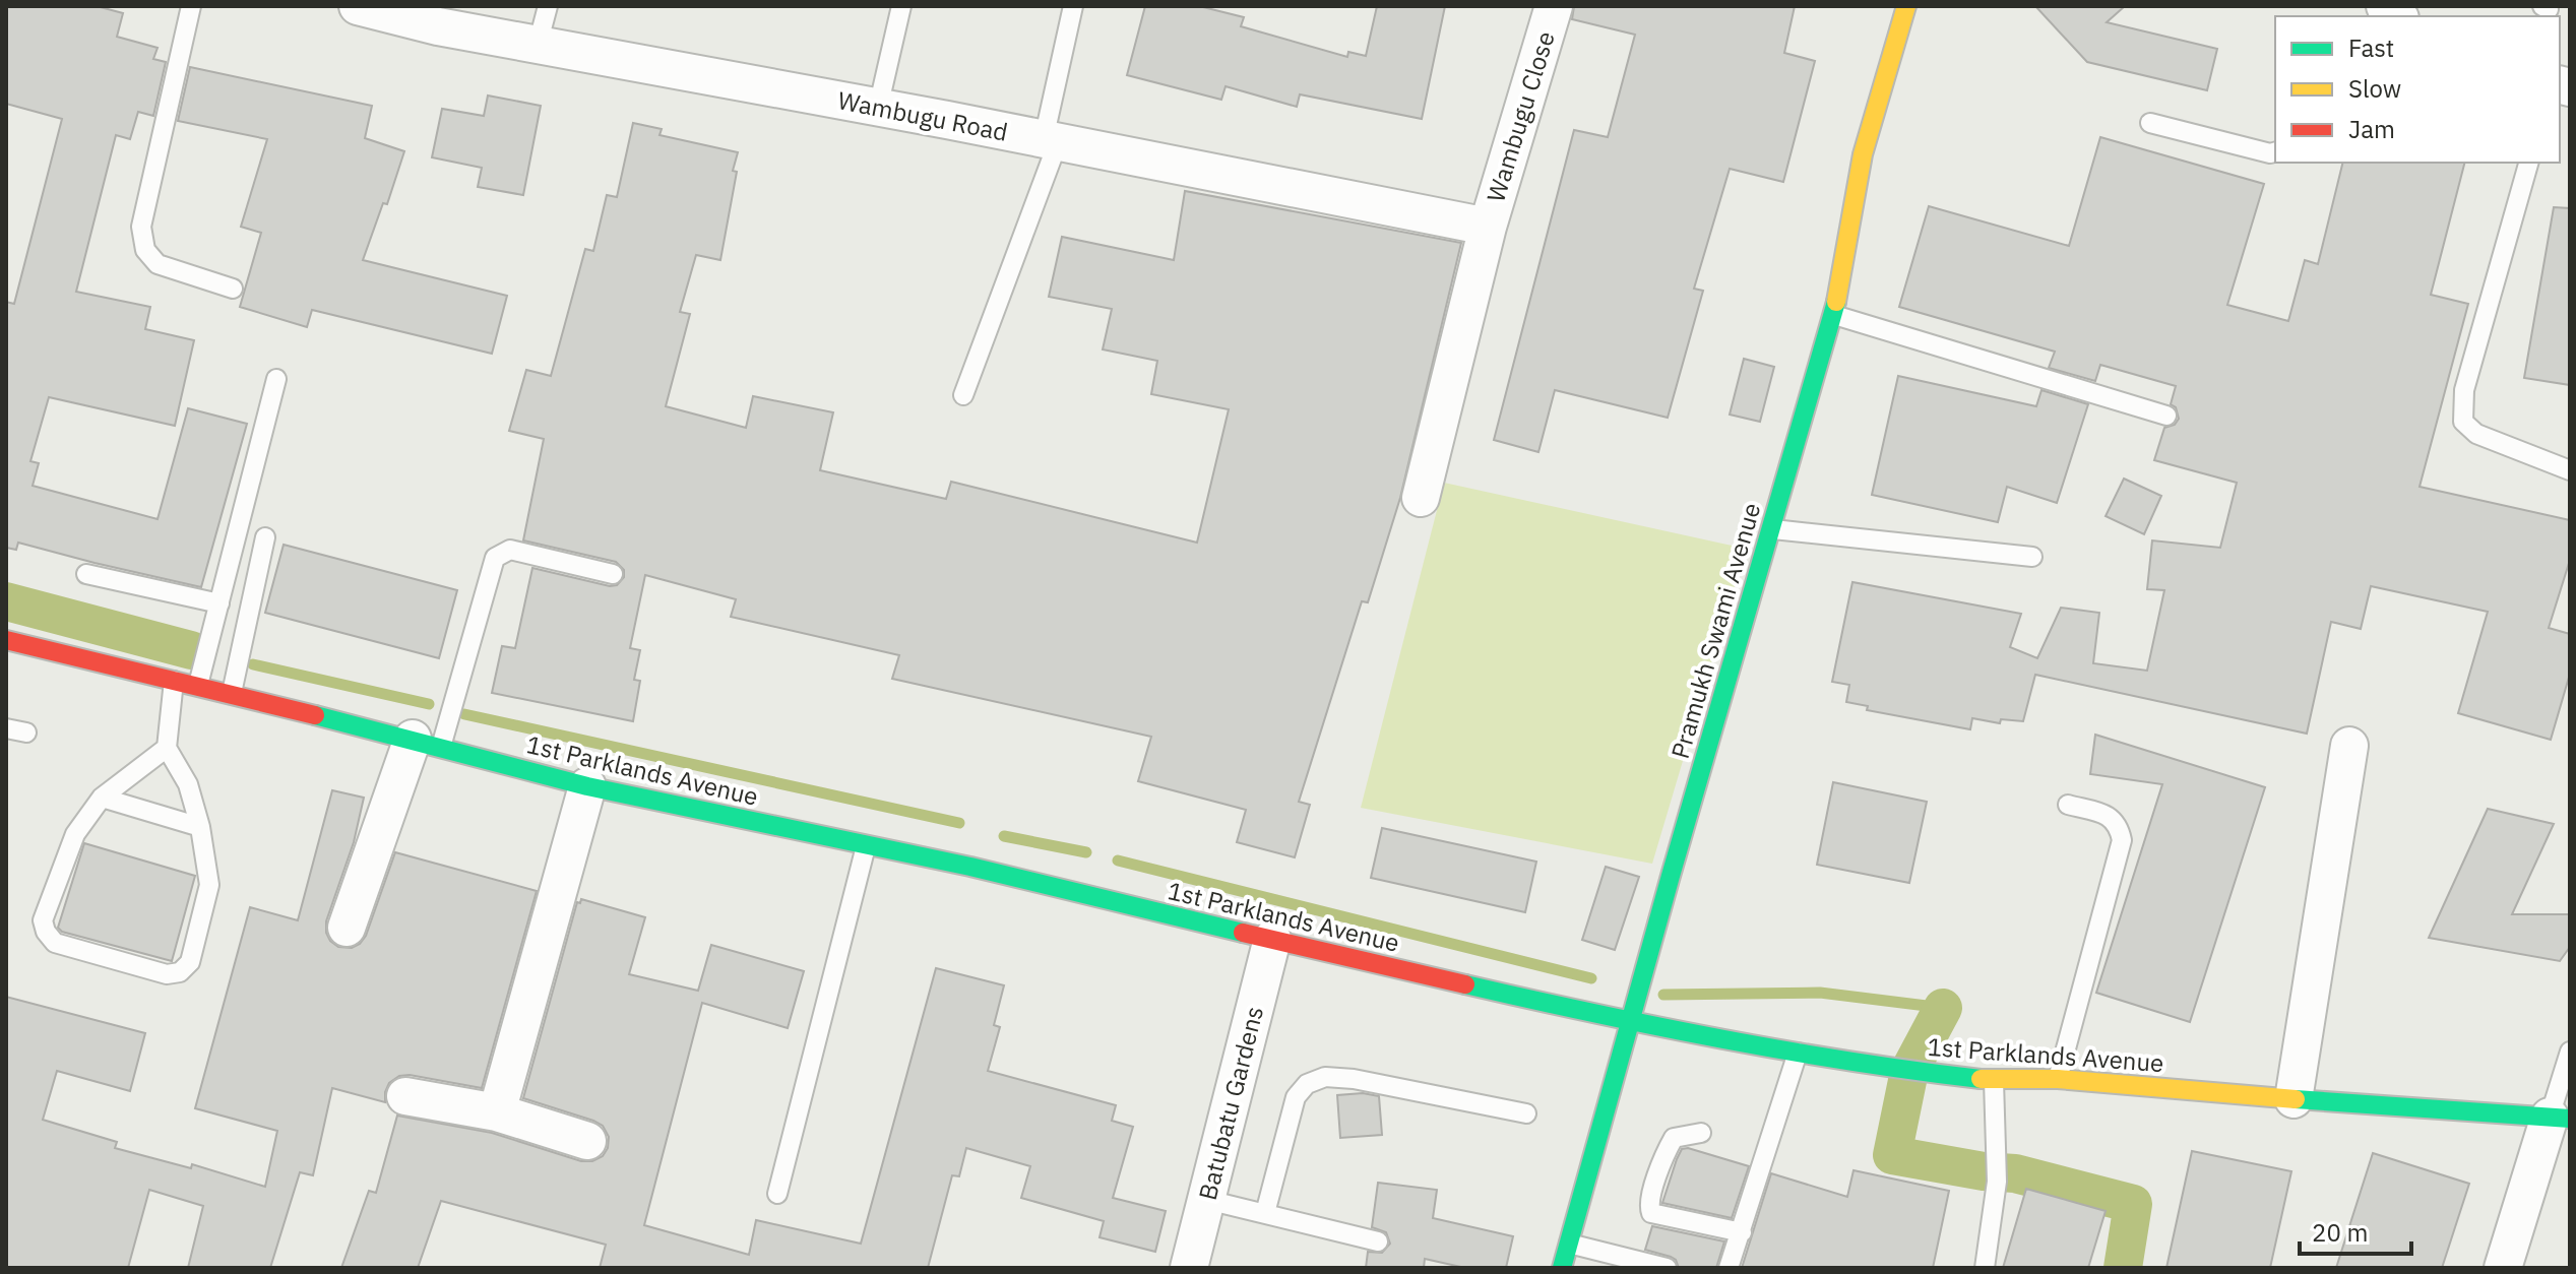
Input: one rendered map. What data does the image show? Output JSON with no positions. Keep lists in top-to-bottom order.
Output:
{
  "streets": {
    "street": [
      "Wambugu Road",
      "Wambugu Close",
      "Pramukh Swami Avenue",
      "1st Parklands Avenue",
      "Batubatu Gardens"
    ]
  },
  "crossings": [
    ["Wambugu Road", "Wambugu Close"],
    ["Pramukh Swami Avenue", "1st Parklands Avenue"],
    ["1st Parklands Avenue", "Batubatu Gardens"]
  ],
  "legend": ["Fast", "Slow", "Jam"],
  "scale_bar": "20 m"
}
